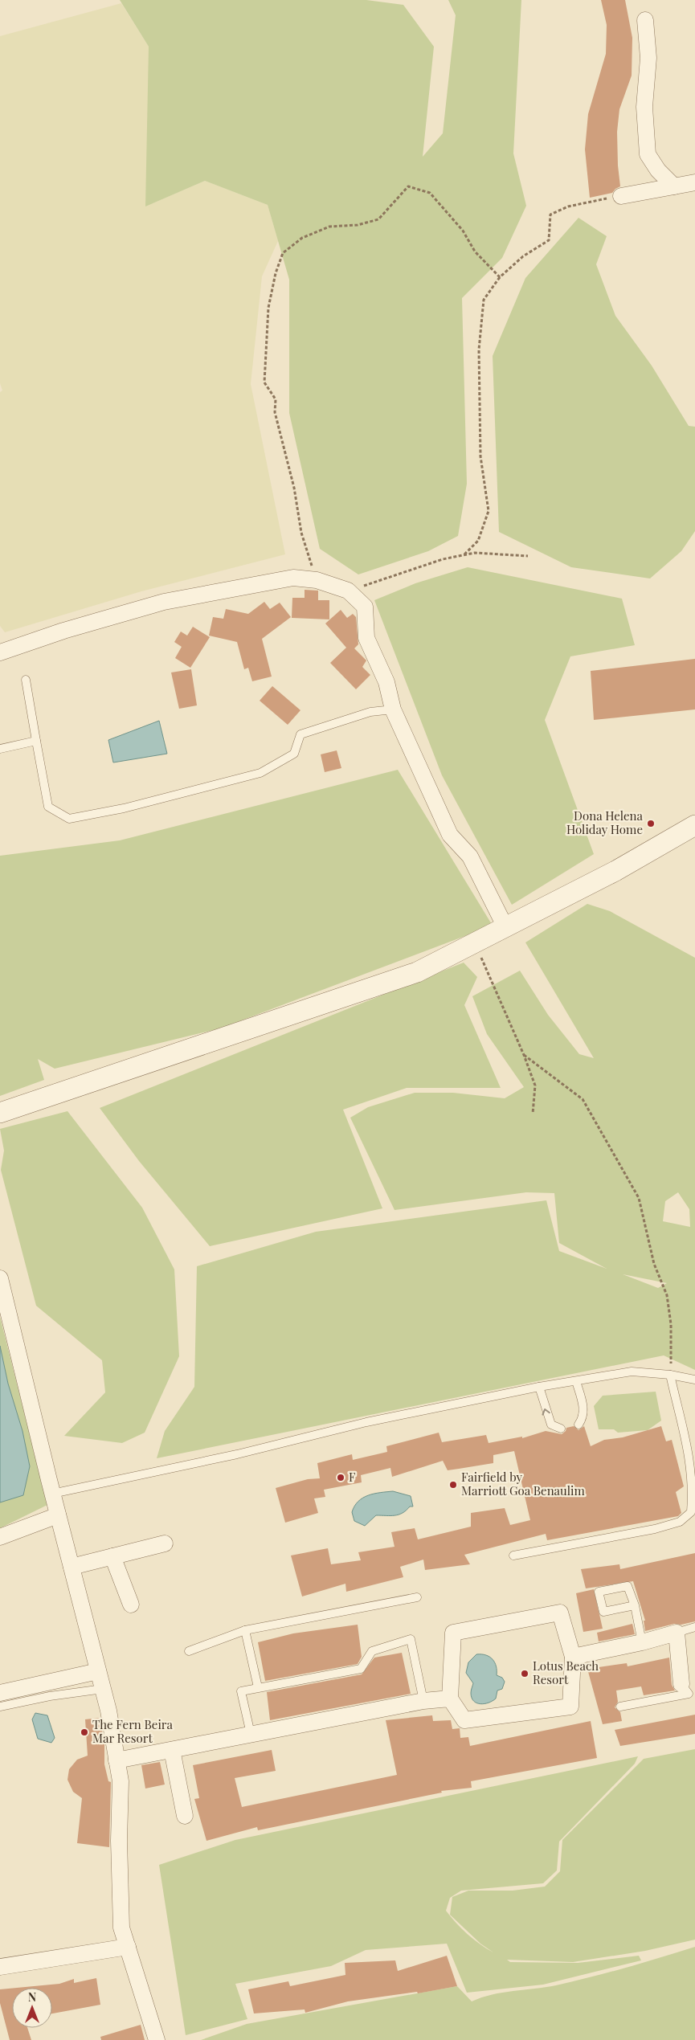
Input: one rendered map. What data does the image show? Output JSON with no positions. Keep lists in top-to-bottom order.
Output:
{
  "places": [
    "Dona Helena Holiday Home",
    "F",
    "Fairfield by Marriott Goa Benaulim",
    "Lotus Beach Resort",
    "The Fern Beira Mar Resort"
  ],
  "north": "top"
}
